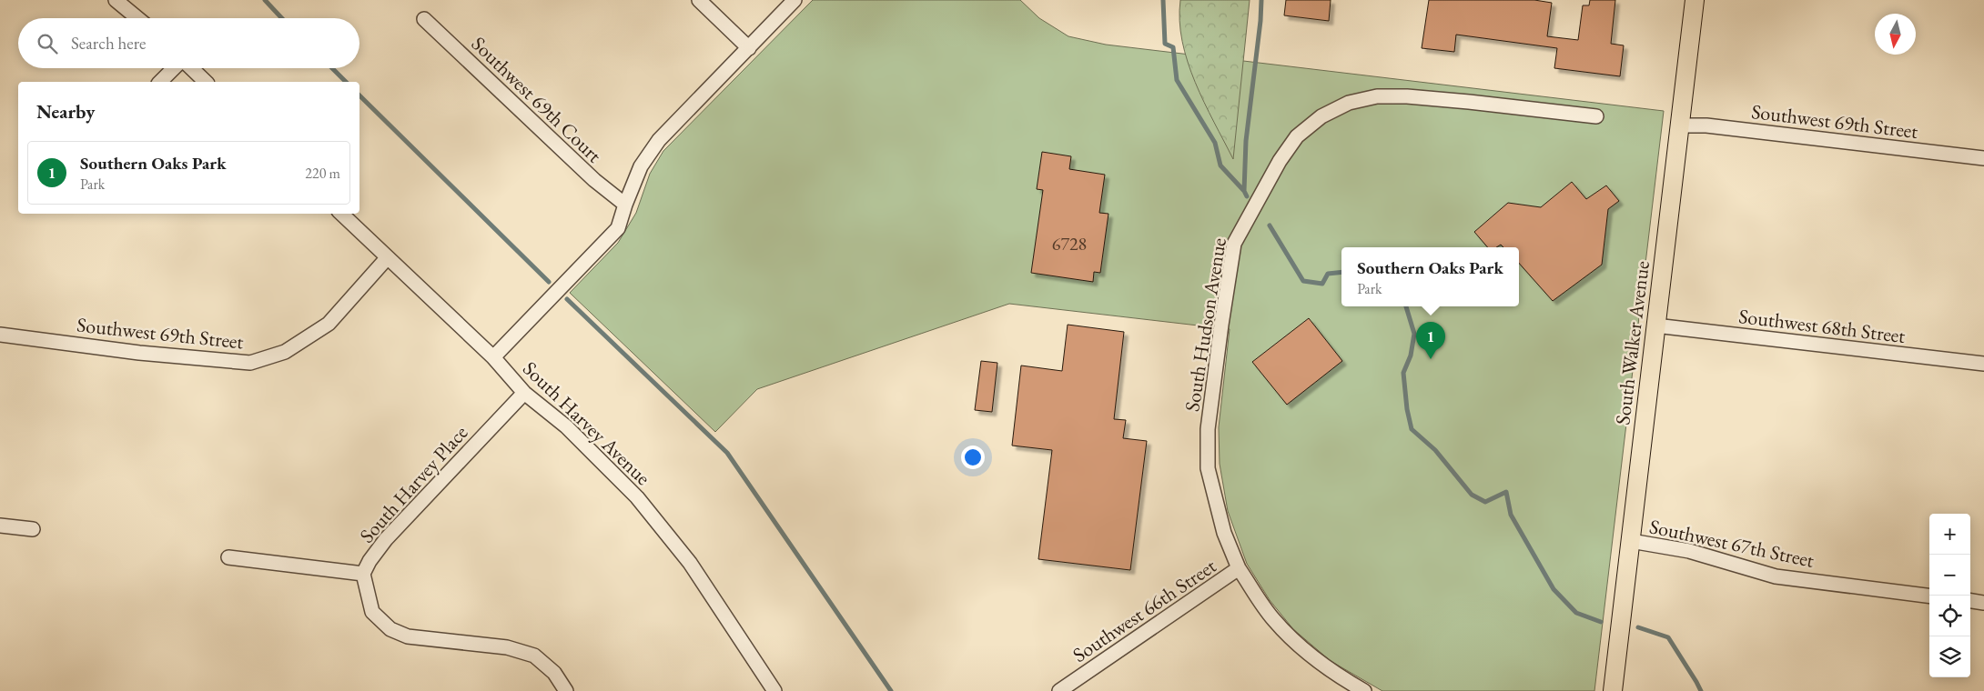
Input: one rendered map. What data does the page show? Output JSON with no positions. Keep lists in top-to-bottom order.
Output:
{
  "streets": {
    "main road": ["South Walker Avenue"],
    "street": [
      "Southwest 69th Court",
      "Southwest 69th Street",
      "South Hudson Avenue",
      "Southwest 68th Street",
      "South Harvey Avenue",
      "South Harvey Place",
      "Southwest 67th Street",
      "Southwest 66th Street"
    ]
  },
  "crossings": [
    ["Southwest 69th Street", "South Walker Avenue"],
    ["Southwest 69th Street", "South Harvey Avenue"],
    ["South Hudson Avenue", "Southwest 66th Street"],
    ["Southwest 68th Street", "South Walker Avenue"],
    ["South Walker Avenue", "Southwest 67th Street"],
    ["South Harvey Avenue", "South Harvey Place"]
  ],
  "house_numbers": ["6728"],
  "north": "bottom",
  "page": {
    "search": "Search here",
    "heading": "Nearby",
    "list": [
      {
        "mark": "1",
        "name": "Southern Oaks Park",
        "note": "Park",
        "value": "220 m"
      }
    ],
    "popup": ["Southern Oaks Park", "Park"],
    "pins": "1",
    "map_buttons": ["+", "−"]
  }
}
